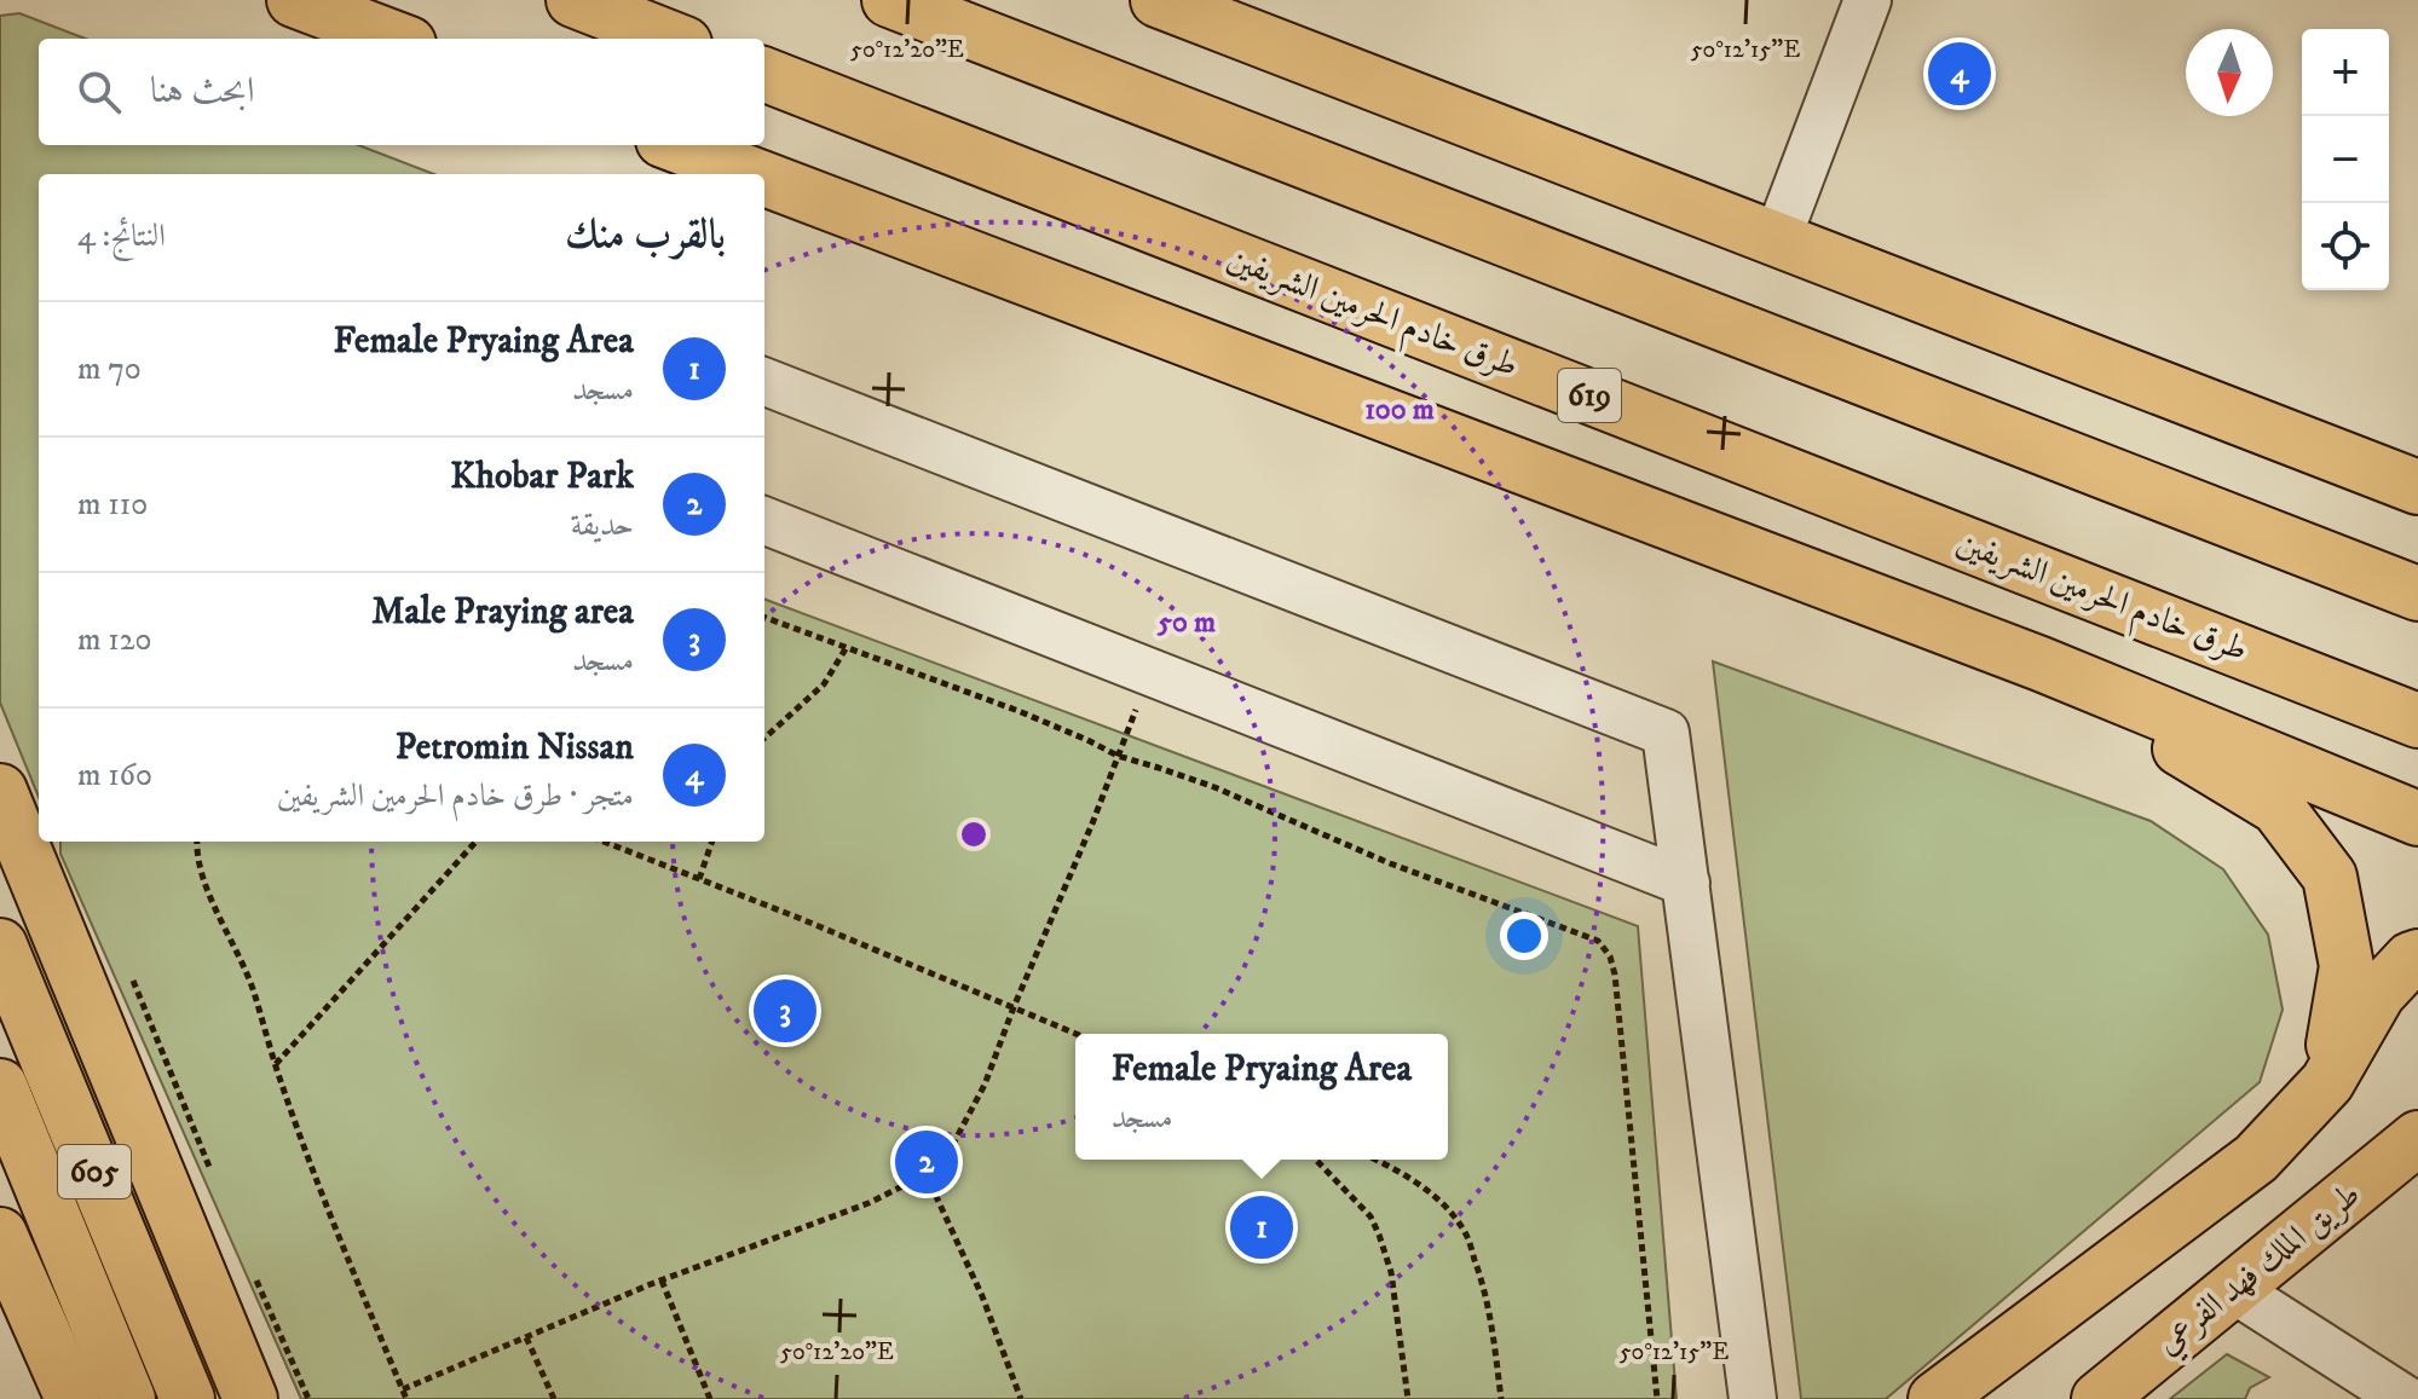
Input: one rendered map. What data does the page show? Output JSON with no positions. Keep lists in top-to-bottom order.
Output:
{
  "streets": {
    "main road": [
      "طرق خادم الحرمين الشريفين",
      "619",
      "605",
      "طريق الملك فهد الفرعي"
    ]
  },
  "north": "bottom",
  "page": {
    "map_buttons": ["+", "−"],
    "pins": [
      "4",
      "3",
      "2",
      "1"
    ],
    "search": "ابحث هنا",
    "heading": ["بالقرب منك", "النتائج: 4"],
    "list": [
      {
        "mark": "1",
        "name": "Female Pryaing Area",
        "note": "مسجد",
        "value": "70 m"
      },
      {
        "mark": "2",
        "name": "Khobar Park",
        "note": "حديقة",
        "value": "110 m"
      },
      {
        "mark": "3",
        "name": "Male Praying area",
        "note": "مسجد",
        "value": "120 m"
      },
      {
        "mark": "4",
        "name": "Petromin Nissan",
        "note": "متجر · طرق خادم الحرمين الشريفين",
        "value": "160 m"
      }
    ],
    "popup": ["Female Pryaing Area", "مسجد"]
  },
  "coordinates": ["50°12'20\"E", "50°12'15\"E"],
  "rings": ["100 m", "50 m"]
}
